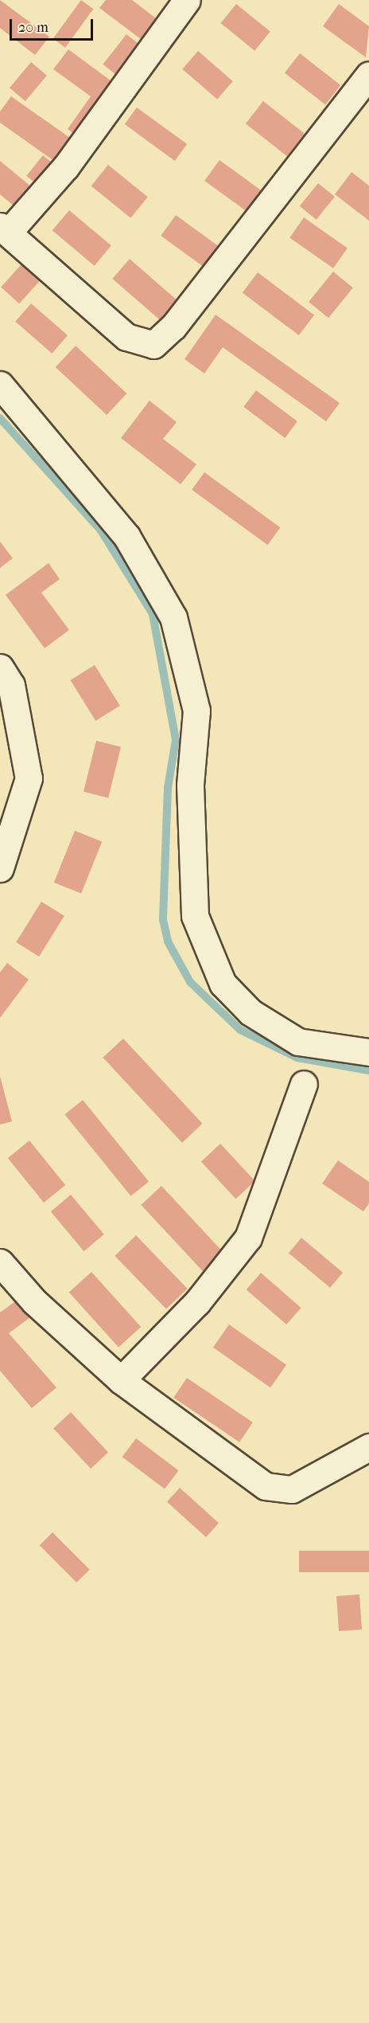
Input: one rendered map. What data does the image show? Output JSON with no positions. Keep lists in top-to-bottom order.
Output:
{
  "scale_bar": "20 m"
}
